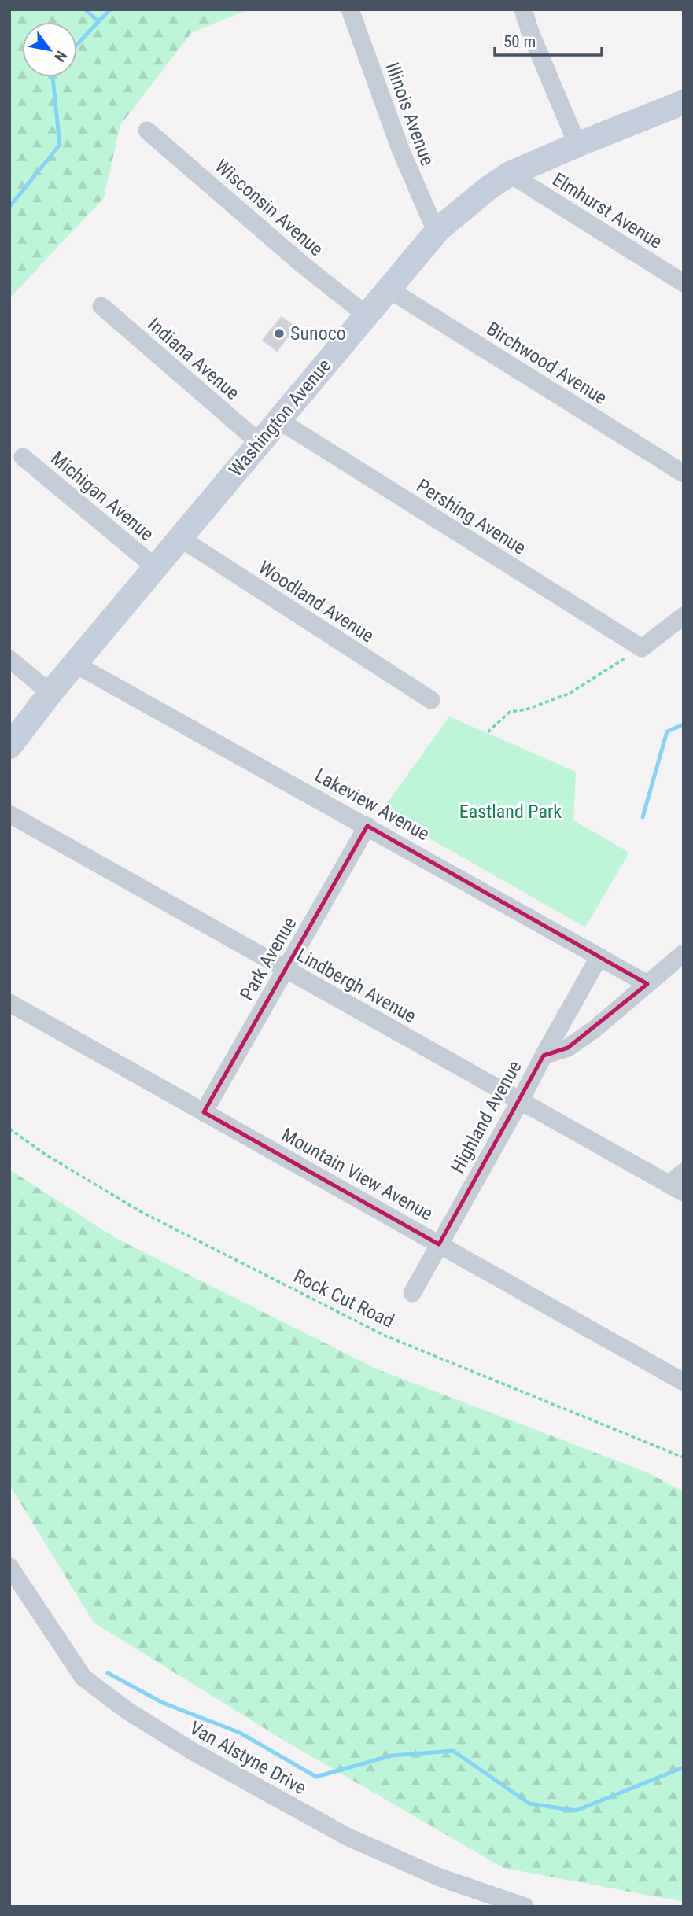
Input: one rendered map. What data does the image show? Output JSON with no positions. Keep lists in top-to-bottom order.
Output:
{
  "streets": {
    "street": [
      "Illinois Avenue",
      "Wisconsin Avenue",
      "Elmhurst Avenue",
      "Indiana Avenue",
      "Birchwood Avenue",
      "Washington Avenue",
      "Michigan Avenue",
      "Pershing Avenue",
      "Woodland Avenue",
      "Lakeview Avenue",
      "Park Avenue",
      "Lindbergh Avenue",
      "Highland Avenue",
      "Mountain View Avenue",
      "Van Alstyne Drive"
    ],
    "path": ["Rock Cut Road"]
  },
  "crossings": [
    ["Illinois Avenue", "Washington Avenue"],
    ["Wisconsin Avenue", "Washington Avenue"],
    ["Elmhurst Avenue", "Washington Avenue"],
    ["Indiana Avenue", "Washington Avenue"],
    ["Birchwood Avenue", "Washington Avenue"],
    ["Washington Avenue", "Michigan Avenue"],
    ["Washington Avenue", "Pershing Avenue"],
    ["Washington Avenue", "Woodland Avenue"],
    ["Washington Avenue", "Lakeview Avenue"],
    ["Lakeview Avenue", "Park Avenue"],
    ["Lakeview Avenue", "Highland Avenue"],
    ["Park Avenue", "Lindbergh Avenue"],
    ["Park Avenue", "Mountain View Avenue"],
    ["Lindbergh Avenue", "Highland Avenue"],
    ["Highland Avenue", "Mountain View Avenue"]
  ],
  "parks": ["Eastland Park"],
  "places": ["Sunoco"],
  "scale_bar": "50 m",
  "north": "bottom right"
}
